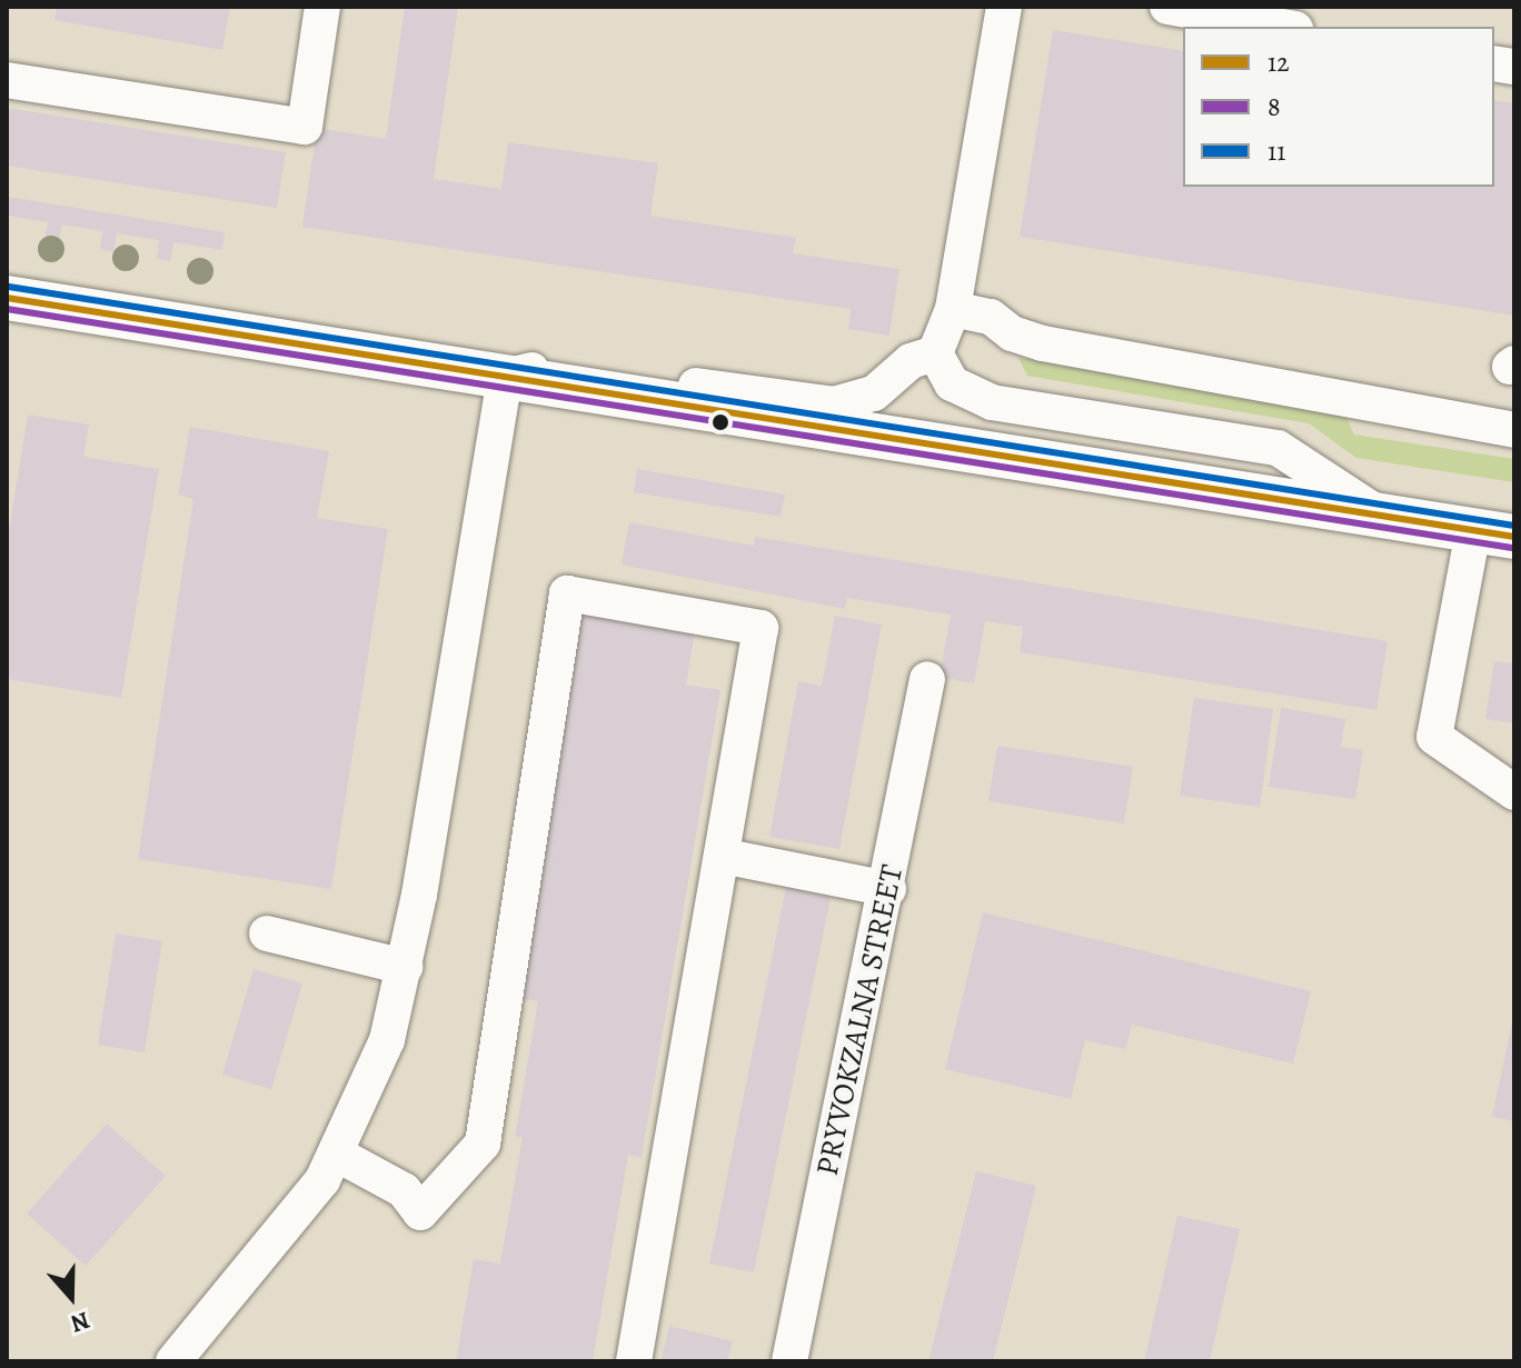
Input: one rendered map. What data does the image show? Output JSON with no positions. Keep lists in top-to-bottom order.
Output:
{
  "streets": {
    "street": ["PRYVOKZALNA STREET"]
  },
  "lines": ["transit line 11", "transit line 12", "transit line 8"],
  "legend": ["12", "8", "11"],
  "north": "bottom"
}
